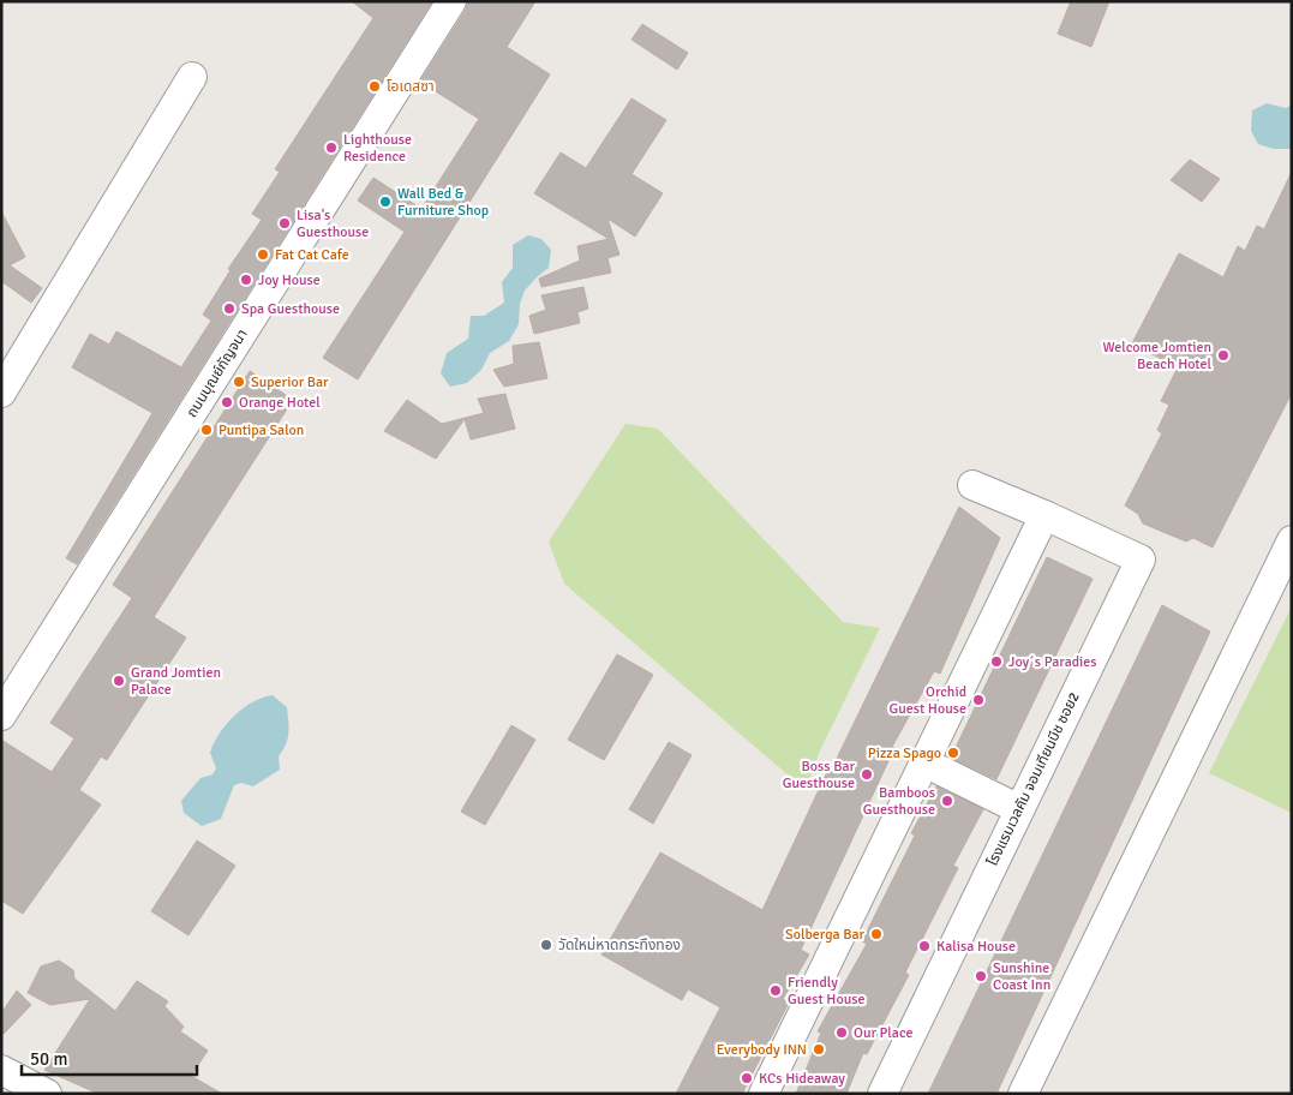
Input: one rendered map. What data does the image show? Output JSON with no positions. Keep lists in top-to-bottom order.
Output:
{
  "streets": {
    "street": ["ถนนบุณย์กัญจนา", "โรงแรมเวลคัม จอมเทียนบีช ซอย2"]
  },
  "places": [
    "โอเดสซา",
    "Lighthouse Residence",
    "Wall Bed & Furniture Shop",
    "Lisa's Guesthouse",
    "Fat Cat Cafe",
    "Joy House",
    "Spa Guesthouse",
    "Welcome Jomtien Beach Hotel",
    "Superior Bar",
    "Orange Hotel",
    "Puntipa Salon",
    "Joy´s Paradies",
    "Grand Jomtien Palace",
    "Orchid Guest House",
    "Pizza Spago",
    "Boss Bar Guesthouse",
    "Bamboos Guesthouse",
    "Solberga Bar",
    "วัดใหม่หาดกระทึงทอง",
    "Kalisa House",
    "Sunshine Coast Inn",
    "Friendly Guest House",
    "Our Place",
    "Everybody INN",
    "KCs Hideaway"
  ],
  "scale_bar": "50 m"
}
